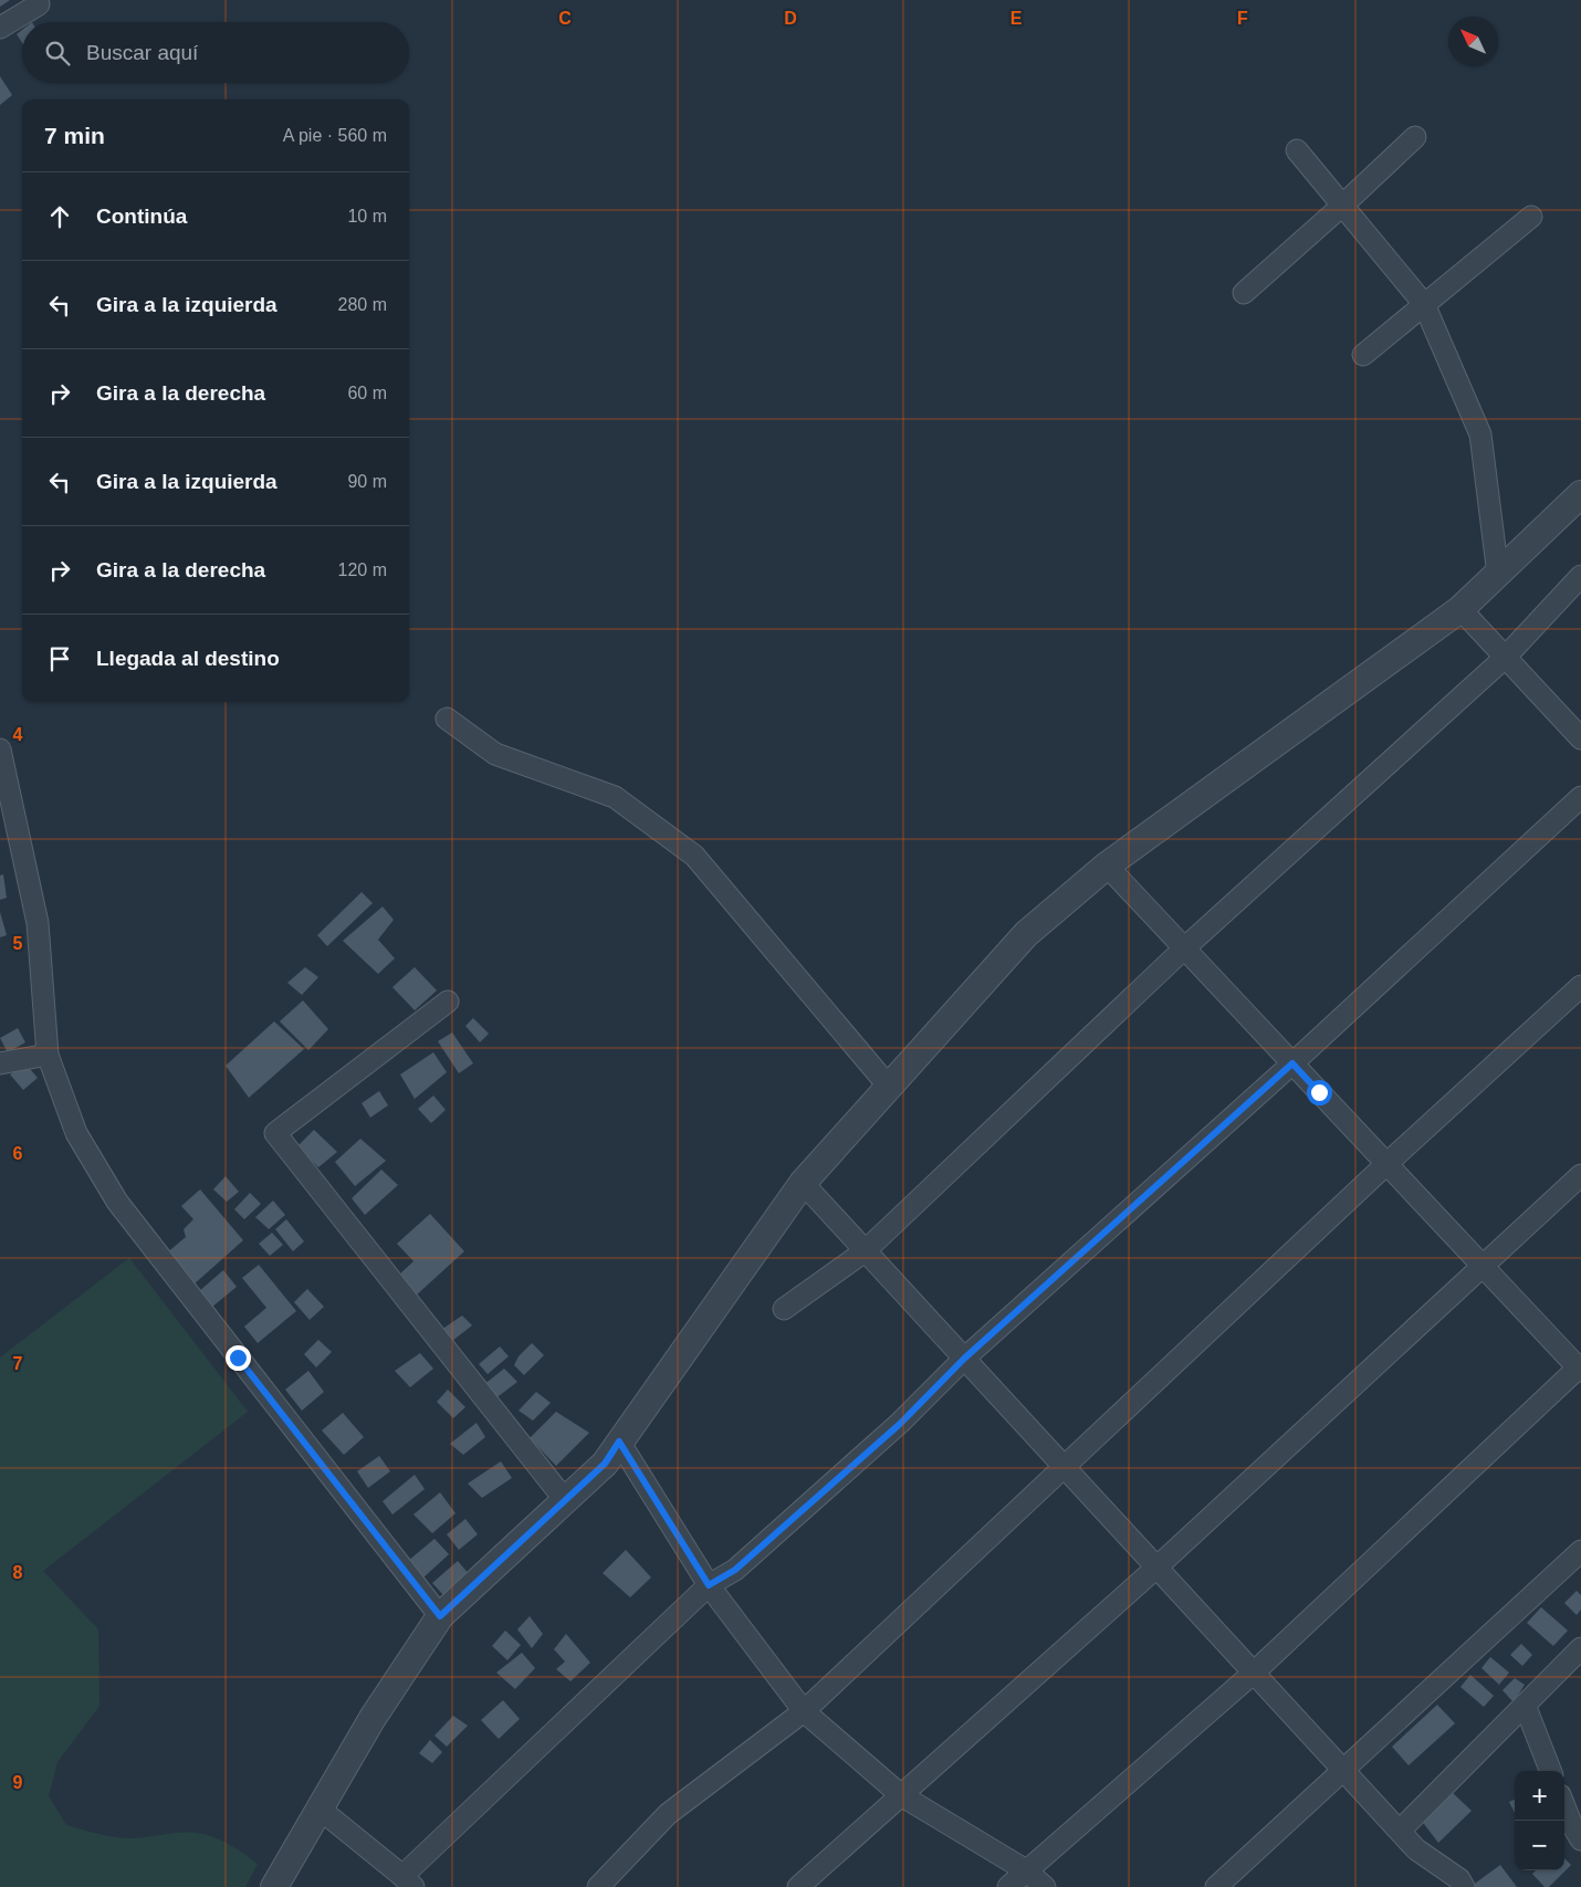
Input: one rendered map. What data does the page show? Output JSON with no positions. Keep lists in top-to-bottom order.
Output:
{
  "north": "top left",
  "page": {
    "search": "Buscar aquí",
    "heading": ["7 min", "A pie · 560 m"],
    "list": [
      ["Continúa", "10 m"],
      ["Gira a la izquierda", "280 m"],
      ["Gira a la derecha", "60 m"],
      ["Gira a la izquierda", "90 m"],
      ["Gira a la derecha", "120 m"],
      "Llegada al destino"
    ],
    "map_buttons": ["+", "−"]
  },
  "grid": {
    "columns": [
      "C",
      "D",
      "E",
      "F"
    ],
    "rows": [
      "4",
      "5",
      "6",
      "7",
      "8",
      "9"
    ]
  }
}
